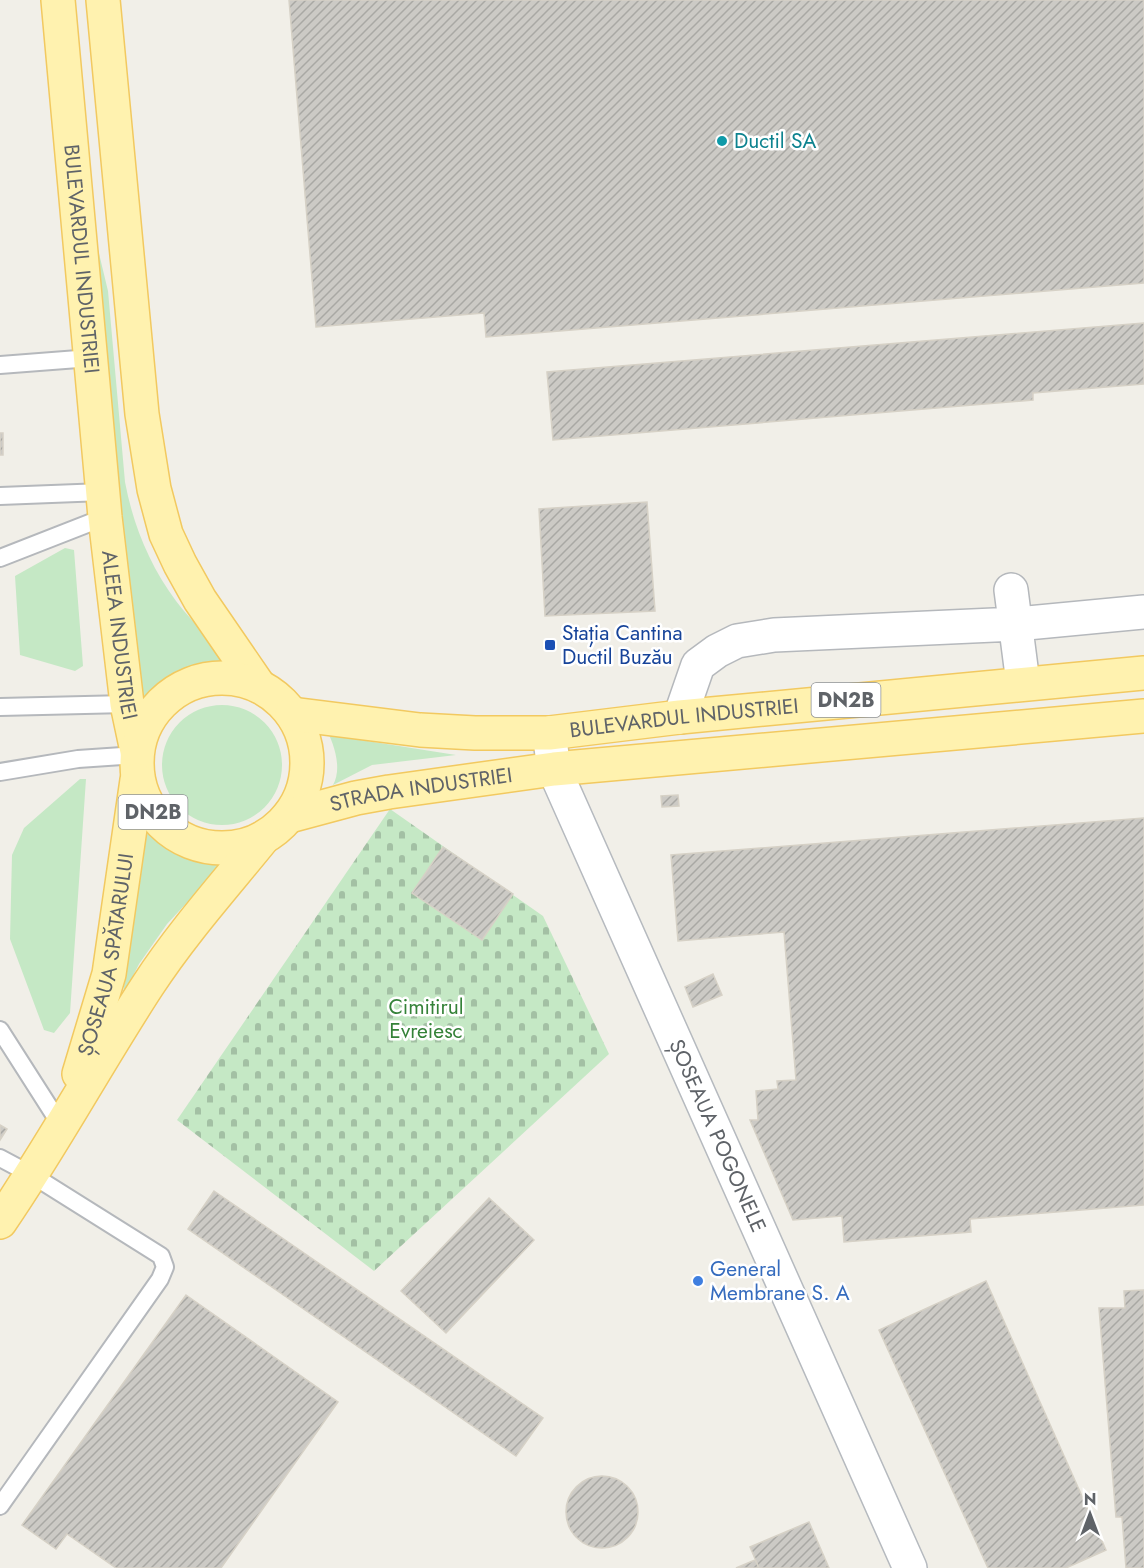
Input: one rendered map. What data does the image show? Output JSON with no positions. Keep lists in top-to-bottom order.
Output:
{
  "streets": {
    "main road": [
      "BULEVARDUL INDUSTRIEI",
      "ALEEA INDUSTRIEI",
      "DN2B",
      "STRADA INDUSTRIEI",
      "ȘOSEAUA SPĂTARULUI",
      "ȘOSEAUA POGONELE"
    ]
  },
  "crossings": [
    ["BULEVARDUL INDUSTRIEI", "ALEEA INDUSTRIEI"],
    ["BULEVARDUL INDUSTRIEI", "STRADA INDUSTRIEI"],
    ["BULEVARDUL INDUSTRIEI", "ȘOSEAUA POGONELE"],
    ["ALEEA INDUSTRIEI", "STRADA INDUSTRIEI"],
    ["ALEEA INDUSTRIEI", "ȘOSEAUA SPĂTARULUI"],
    ["STRADA INDUSTRIEI", "ȘOSEAUA SPĂTARULUI"],
    ["STRADA INDUSTRIEI", "ȘOSEAUA POGONELE"]
  ],
  "parks": ["Cimitirul Evreiesc"],
  "places": {
    "other": ["Ductil SA", "General Membrane S. A"],
    "transit": ["Stația Cantina Ductil Buzău"]
  },
  "north": "top"
}
